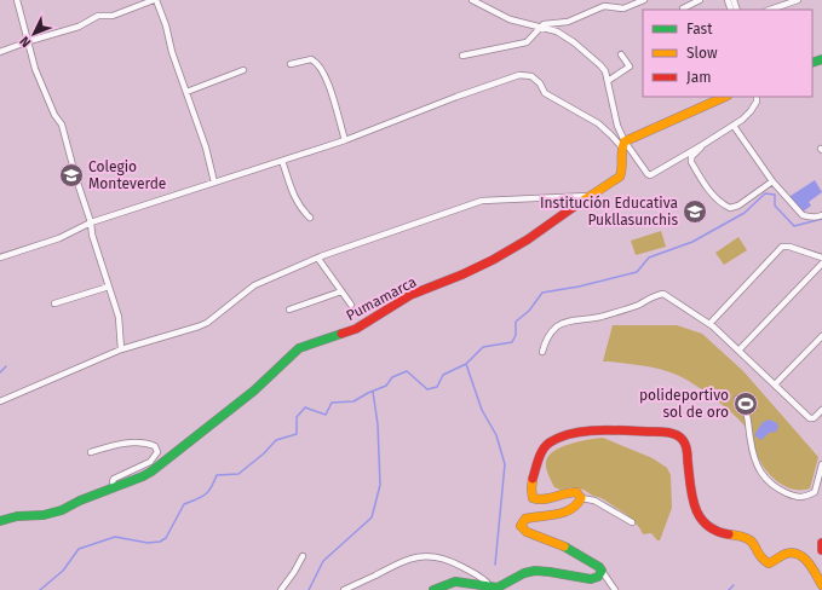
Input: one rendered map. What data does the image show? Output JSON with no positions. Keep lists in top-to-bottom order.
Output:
{
  "streets": {
    "main road": ["Pumamarca"]
  },
  "places": {
    "school or university": ["Colegio Monteverde", "Institución Educativa Pukllasunchis"],
    "sports": ["polideportivo sol de oro"]
  },
  "legend": ["Fast", "Slow", "Jam"],
  "north": "bottom left"
}
